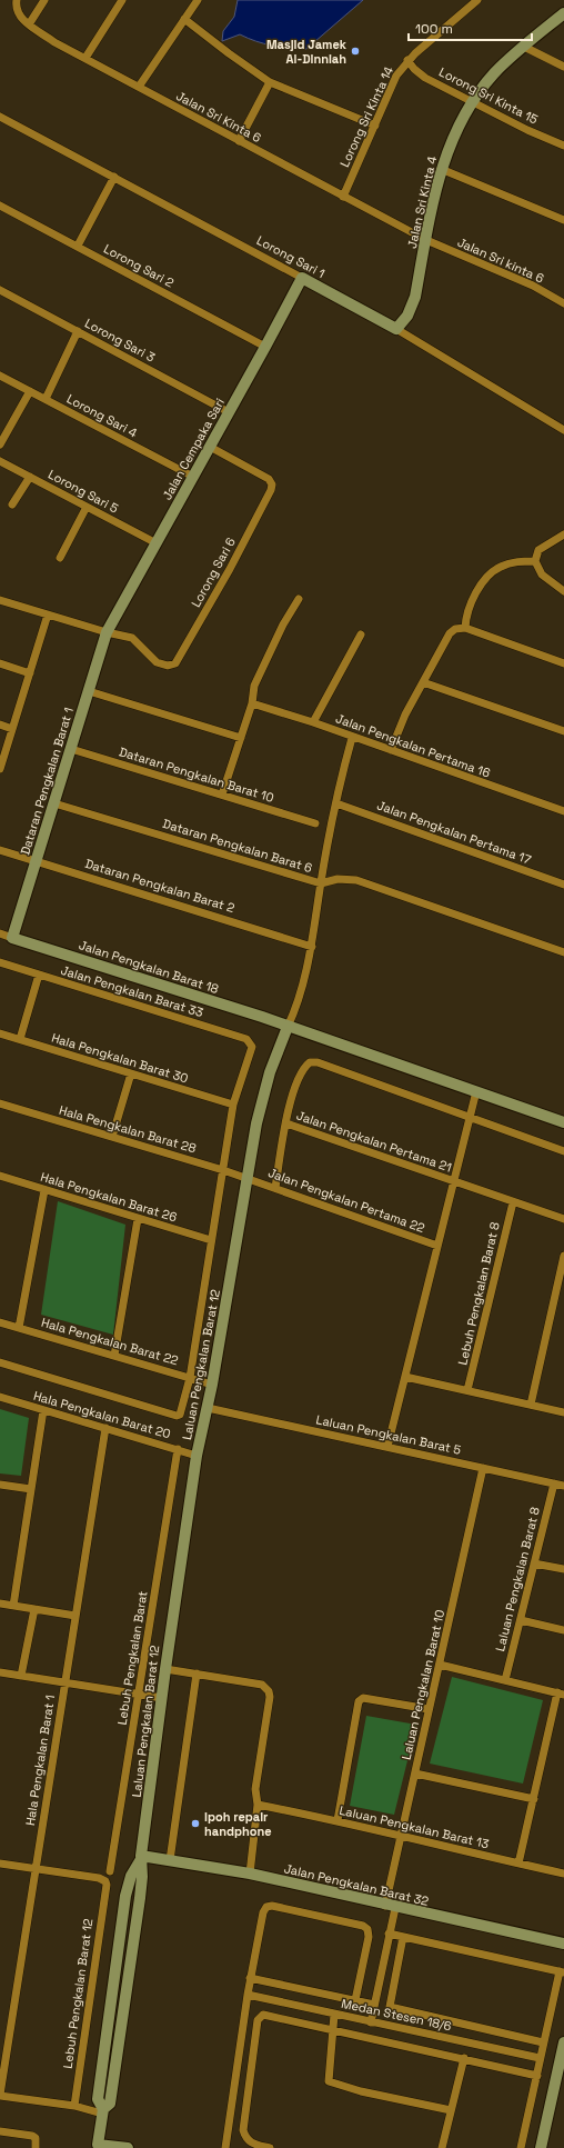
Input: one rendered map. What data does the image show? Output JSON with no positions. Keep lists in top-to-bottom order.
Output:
{
  "streets": {
    "street": [
      "Lorong Sri Kinta 15",
      "Jalan Sri Kinta 6",
      "Lorong Sri Kinta 14",
      "Jalan Sri Kinta 4",
      "Lorong Sari 1",
      "Jalan Sri kinta 6",
      "Lorong Sari 2",
      "Lorong Sari 3",
      "Lorong Sari 4",
      "Jalan Cempaka Sari",
      "Lorong Sari 5",
      "Lorong Sari 6",
      "Jalan Pengkalan Pertama 16",
      "Dataran Pengkalan Barat 10",
      "Dataran Pengkalan Barat 1",
      "Jalan Pengkalan Pertama 17",
      "Dataran Pengkalan Barat 6",
      "Dataran Pengkalan Barat 2",
      "Jalan Pengkalan Barat 18",
      "Jalan Pengkalan Barat 33",
      "Hala Pengkalan Barat 30",
      "Hala Pengkalan Barat 28",
      "Jalan Pengkalan Pertama 21",
      "Hala Pengkalan Barat 26",
      "Jalan Pengkalan Pertama 22",
      "Lebuh Pengkalan Barat 8",
      "Hala Pengkalan Barat 22",
      "Laluan Pengkalan Barat 12",
      "Hala Pengkalan Barat 20",
      "Laluan Pengkalan Barat 5",
      "Laluan Pengkalan Barat 8",
      "Lebuh Pengkalan Barat",
      "Laluan Pengkalan Barat 10",
      "Hala Pengkalan Barat 1",
      "Laluan Pengkalan Barat 13",
      "Jalan Pengkalan Barat 32",
      "Lebuh Pengkalan Barat 12",
      "Medan Stesen 18/6"
    ]
  },
  "crossings": [
    ["Lorong Sri Kinta 15", "Lorong Sri Kinta 14"],
    ["Lorong Sri Kinta 15", "Jalan Sri Kinta 4"],
    ["Jalan Sri Kinta 6", "Lorong Sri Kinta 14"],
    ["Jalan Sri Kinta 6", "Jalan Sri Kinta 4"],
    ["Jalan Sri Kinta 6", "Jalan Sri kinta 6"],
    ["Jalan Sri Kinta 4", "Lorong Sari 1"],
    ["Jalan Sri Kinta 4", "Jalan Sri kinta 6"],
    ["Lorong Sari 1", "Jalan Cempaka Sari"],
    ["Lorong Sari 2", "Jalan Cempaka Sari"],
    ["Lorong Sari 3", "Jalan Cempaka Sari"],
    ["Lorong Sari 4", "Jalan Cempaka Sari"],
    ["Jalan Cempaka Sari", "Lorong Sari 5"],
    ["Jalan Cempaka Sari", "Lorong Sari 6"],
    ["Jalan Cempaka Sari", "Dataran Pengkalan Barat 1"],
    ["Lorong Sari 6", "Dataran Pengkalan Barat 1"],
    ["Jalan Pengkalan Pertama 16", "Laluan Pengkalan Barat 12"],
    ["Dataran Pengkalan Barat 10", "Dataran Pengkalan Barat 1"],
    ["Dataran Pengkalan Barat 1", "Dataran Pengkalan Barat 6"],
    ["Dataran Pengkalan Barat 1", "Dataran Pengkalan Barat 2"],
    ["Dataran Pengkalan Barat 1", "Jalan Pengkalan Barat 18"],
    ["Jalan Pengkalan Pertama 17", "Laluan Pengkalan Barat 12"],
    ["Dataran Pengkalan Barat 6", "Laluan Pengkalan Barat 12"],
    ["Dataran Pengkalan Barat 2", "Laluan Pengkalan Barat 12"],
    ["Jalan Pengkalan Barat 18", "Laluan Pengkalan Barat 12"],
    ["Jalan Pengkalan Barat 33", "Hala Pengkalan Barat 30"],
    ["Hala Pengkalan Barat 28", "Jalan Pengkalan Pertama 22"],
    ["Hala Pengkalan Barat 28", "Laluan Pengkalan Barat 12"],
    ["Jalan Pengkalan Pertama 21", "Lebuh Pengkalan Barat 8"],
    ["Jalan Pengkalan Pertama 22", "Laluan Pengkalan Barat 12"],
    ["Hala Pengkalan Barat 22", "Laluan Pengkalan Barat 12"],
    ["Laluan Pengkalan Barat 12", "Hala Pengkalan Barat 20"],
    ["Laluan Pengkalan Barat 12", "Laluan Pengkalan Barat 5"],
    ["Laluan Pengkalan Barat 12", "Jalan Pengkalan Barat 32"],
    ["Hala Pengkalan Barat 20", "Lebuh Pengkalan Barat"],
    ["Hala Pengkalan Barat 20", "Hala Pengkalan Barat 1"],
    ["Laluan Pengkalan Barat 5", "Laluan Pengkalan Barat 8"],
    ["Laluan Pengkalan Barat 5", "Laluan Pengkalan Barat 10"],
    ["Laluan Pengkalan Barat 10", "Laluan Pengkalan Barat 13"],
    ["Laluan Pengkalan Barat 10", "Jalan Pengkalan Barat 32"],
    ["Laluan Pengkalan Barat 10", "Medan Stesen 18/6"],
    ["Hala Pengkalan Barat 1", "Lebuh Pengkalan Barat 12"]
  ],
  "places": ["Masjid Jamek Al-Dinniah", "ipoh repair handphone"],
  "scale_bar": "100 m"
}
